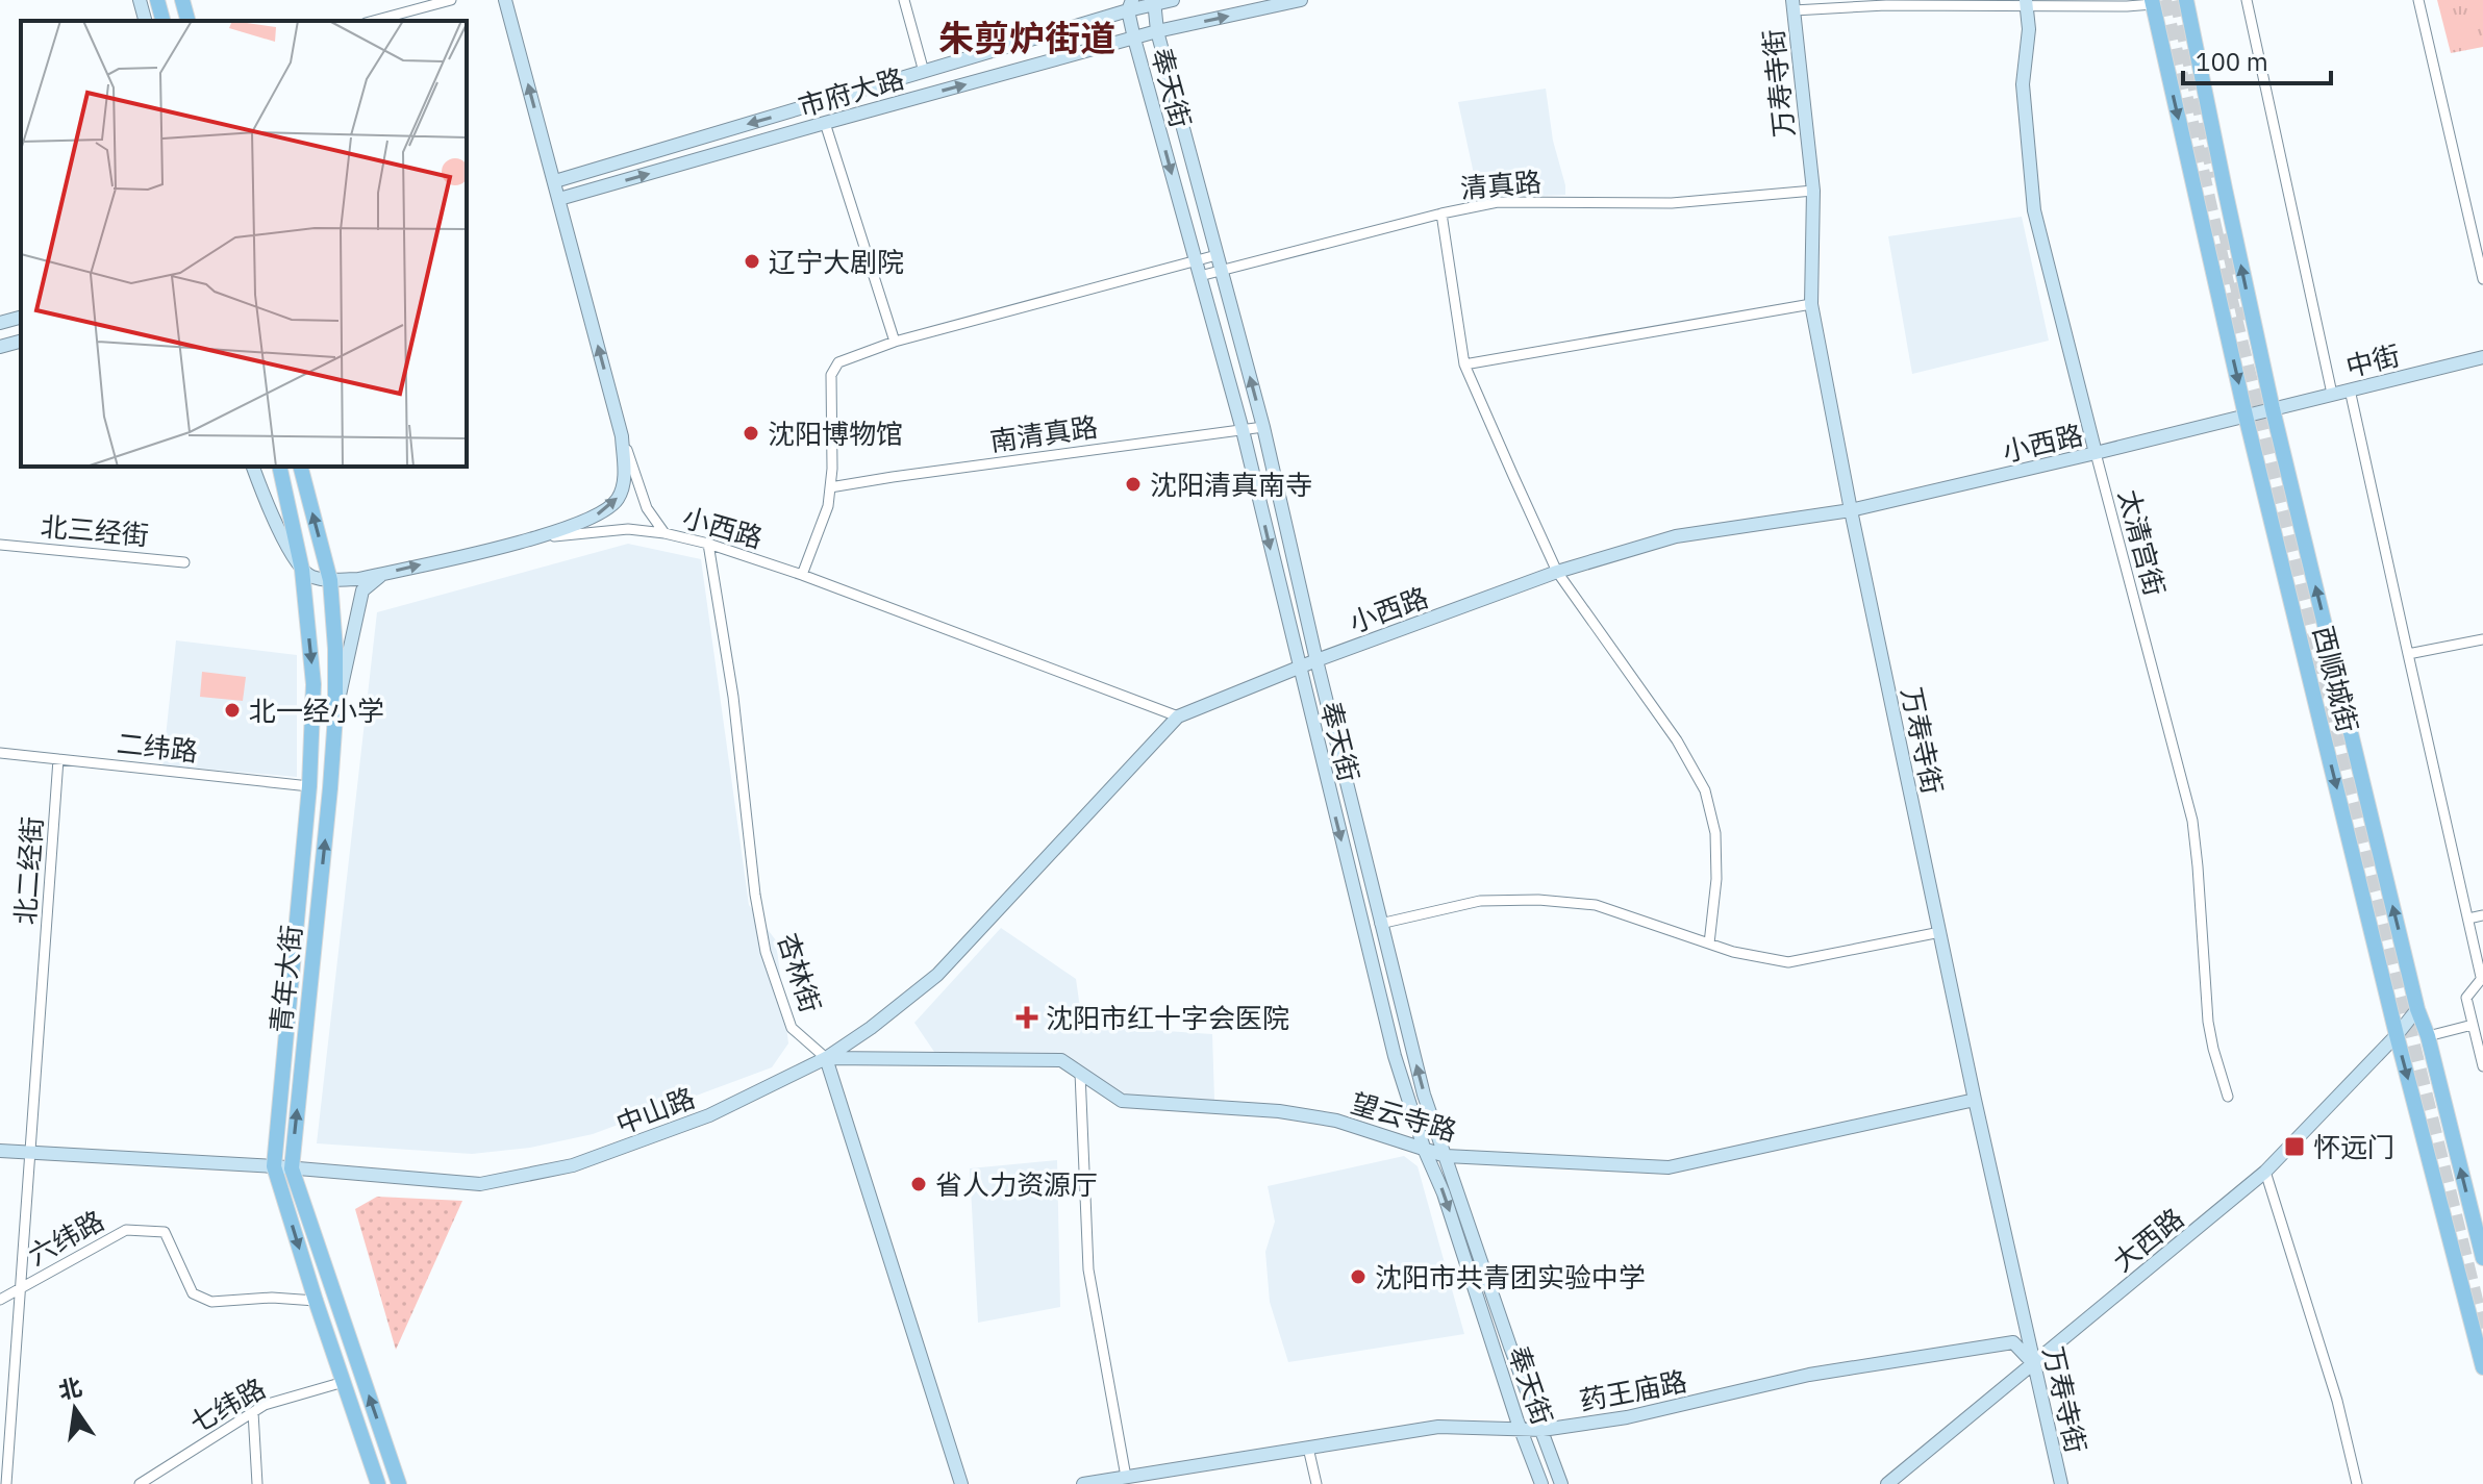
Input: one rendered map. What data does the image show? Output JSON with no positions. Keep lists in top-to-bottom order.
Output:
{
  "streets": {
    "main road": ["西顺城街", "青年大街"],
    "street": [
      "万寿寺街",
      "奉天街",
      "市府大路",
      "清真路",
      "中街",
      "南清真路",
      "小西路",
      "北三经街",
      "太清宫街",
      "二纬路",
      "北二经街",
      "杏林街",
      "中山路",
      "望云寺路",
      "六纬路",
      "大西路",
      "药王庙路",
      "七纬路"
    ]
  },
  "crossings": [
    ["万寿寺街", "清真路"],
    ["万寿寺街", "小西路"],
    ["万寿寺街", "望云寺路"],
    ["万寿寺街", "大西路"],
    ["万寿寺街", "药王庙路"],
    ["奉天街", "市府大路"],
    ["奉天街", "清真路"],
    ["奉天街", "南清真路"],
    ["奉天街", "小西路"],
    ["奉天街", "望云寺路"],
    ["奉天街", "药王庙路"],
    ["中街", "小西路"],
    ["中街", "西顺城街"],
    ["小西路", "太清宫街"],
    ["小西路", "西顺城街"],
    ["小西路", "杏林街"],
    ["小西路", "中山路"],
    ["西顺城街", "大西路"],
    ["二纬路", "北二经街"],
    ["二纬路", "青年大街"],
    ["北二经街", "中山路"],
    ["北二经街", "六纬路"],
    ["杏林街", "中山路"],
    ["杏林街", "望云寺路"],
    ["青年大街", "中山路"],
    ["青年大街", "六纬路"],
    ["青年大街", "七纬路"],
    ["中山路", "望云寺路"],
    ["大西路", "药王庙路"]
  ],
  "districts": ["朱剪炉街道"],
  "places": {
    "other": [
      "辽宁大剧院",
      "沈阳博物馆",
      "沈阳清真南寺",
      "北一经小学",
      "省人力资源厅",
      "沈阳市共青团实验中学"
    ],
    "health": ["沈阳市红十字会医院"],
    "transit": ["怀远门"]
  },
  "scale_bar": "100 m",
  "north": "top"
}
